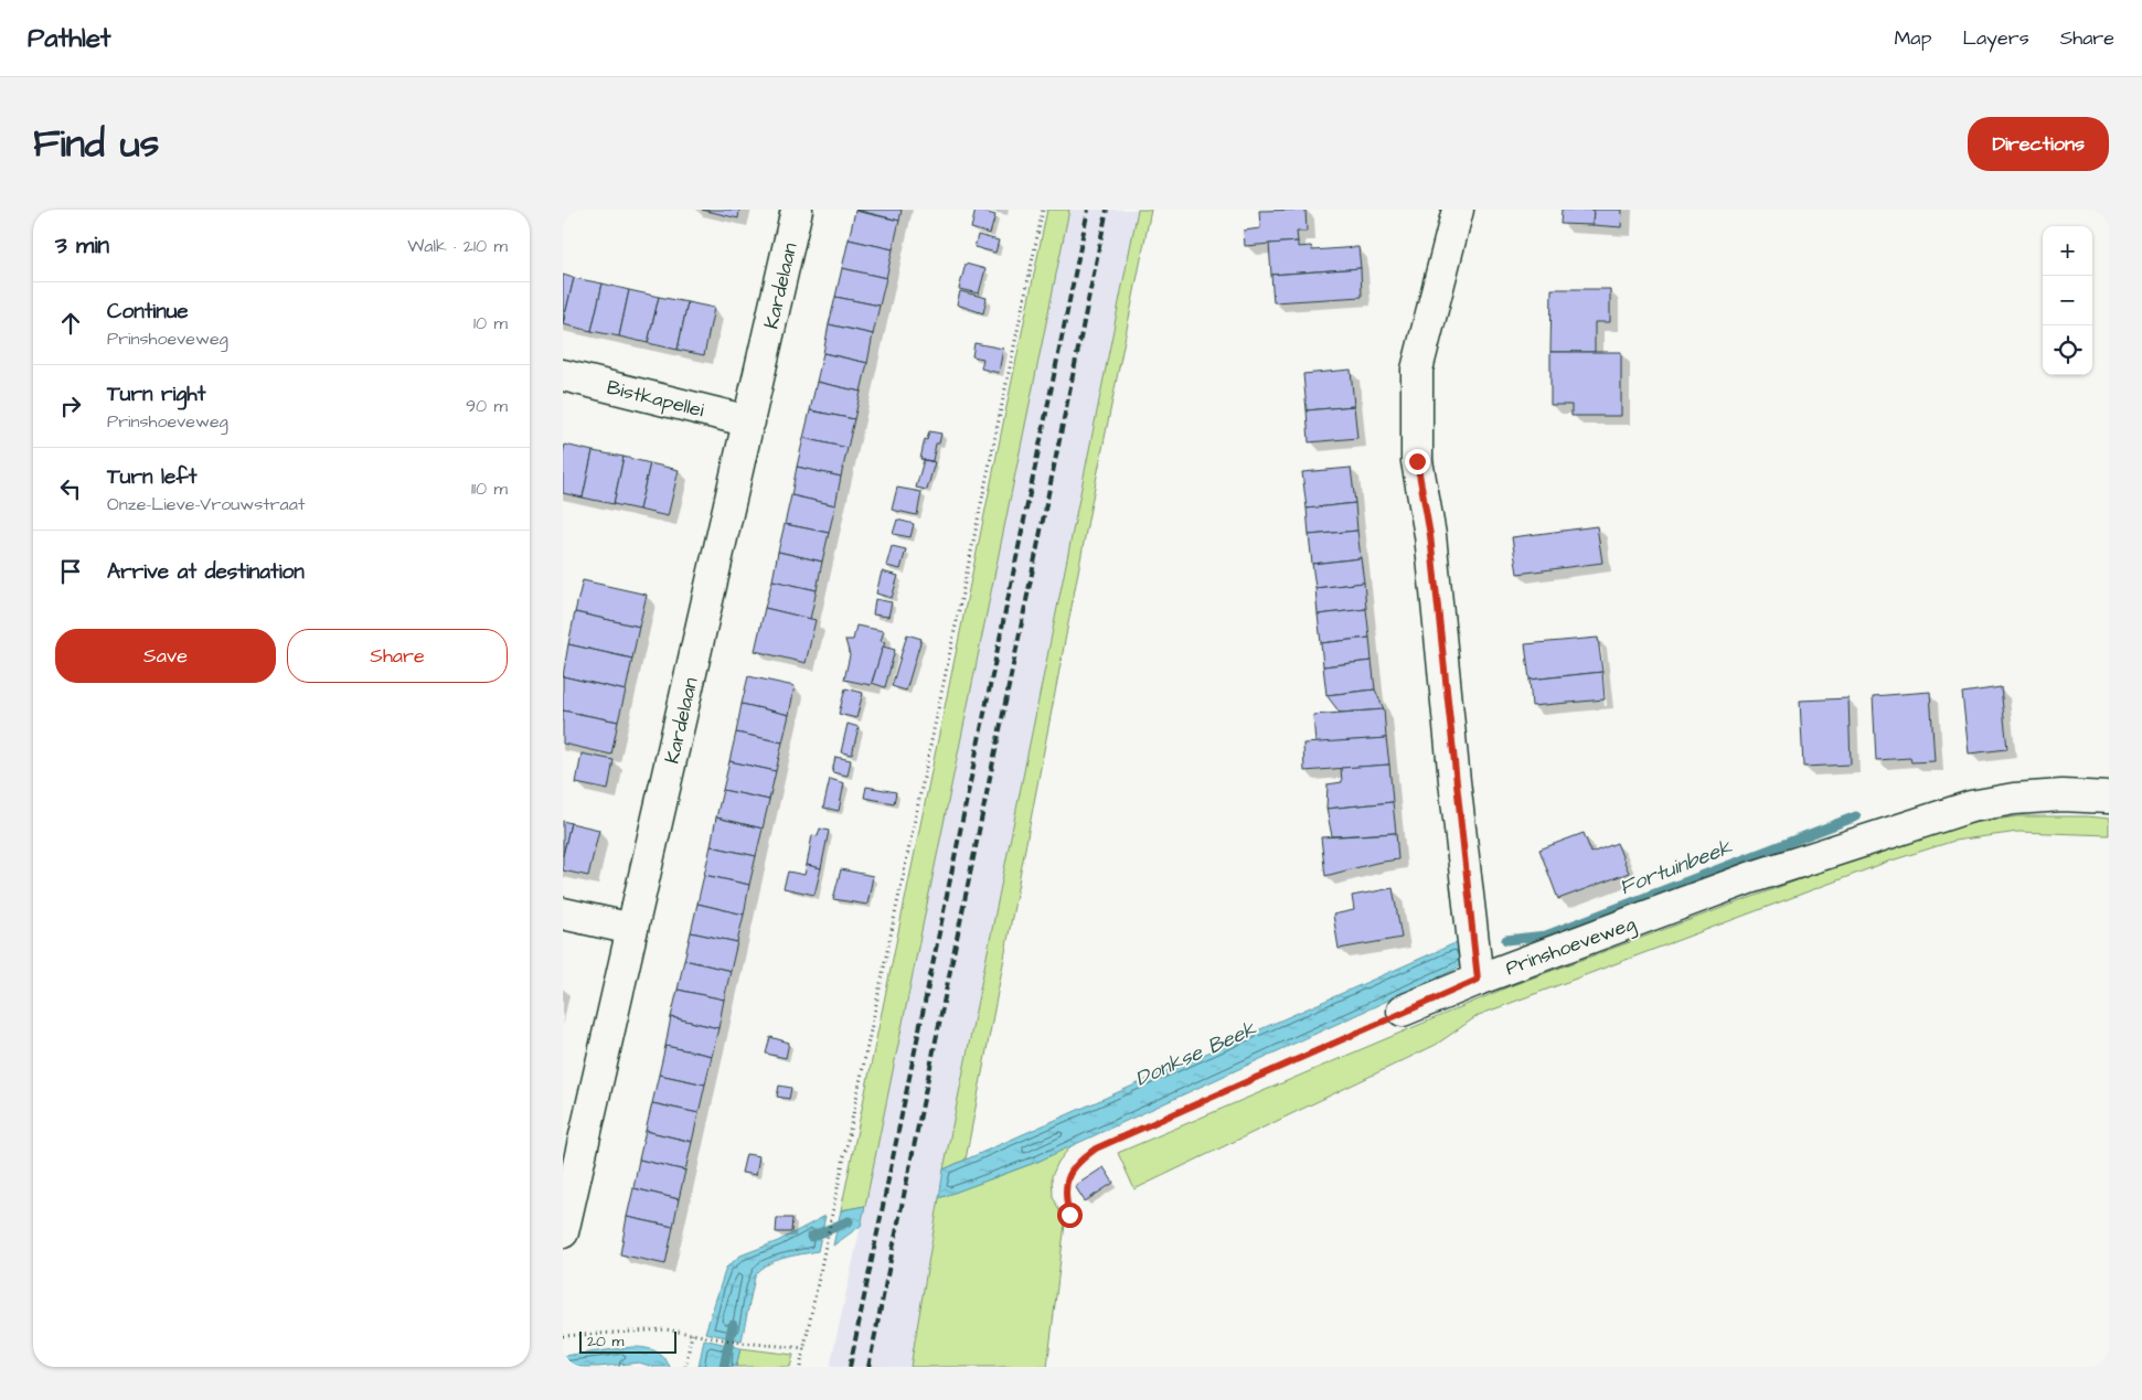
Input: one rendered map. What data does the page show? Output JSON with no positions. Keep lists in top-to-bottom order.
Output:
{
  "streets": {
    "street": ["Kardelaan", "Bistkapellei", "Prinshoeveweg"]
  },
  "crossings": [
    ["Kardelaan", "Bistkapellei"]
  ],
  "water": ["Fortuinbeek", "Donkse Beek"],
  "scale_bar": "20 m",
  "page": {
    "header": "Pathlet",
    "nav": ["Map", "Layers", "Share"],
    "title": "Find us",
    "buttons": [
      "Directions",
      ["Save", "Share"]
    ],
    "heading": ["3 min", "Walk · 210 m"],
    "map_buttons": ["+", "−"],
    "list": [
      ["Continue", "Prinshoeveweg", "10 m"],
      ["Turn right", "Prinshoeveweg", "90 m"],
      ["Turn left", "Onze-Lieve-Vrouwstraat", "110 m"],
      "Arrive at destination"
    ],
    "scale": "20 m"
  }
}
